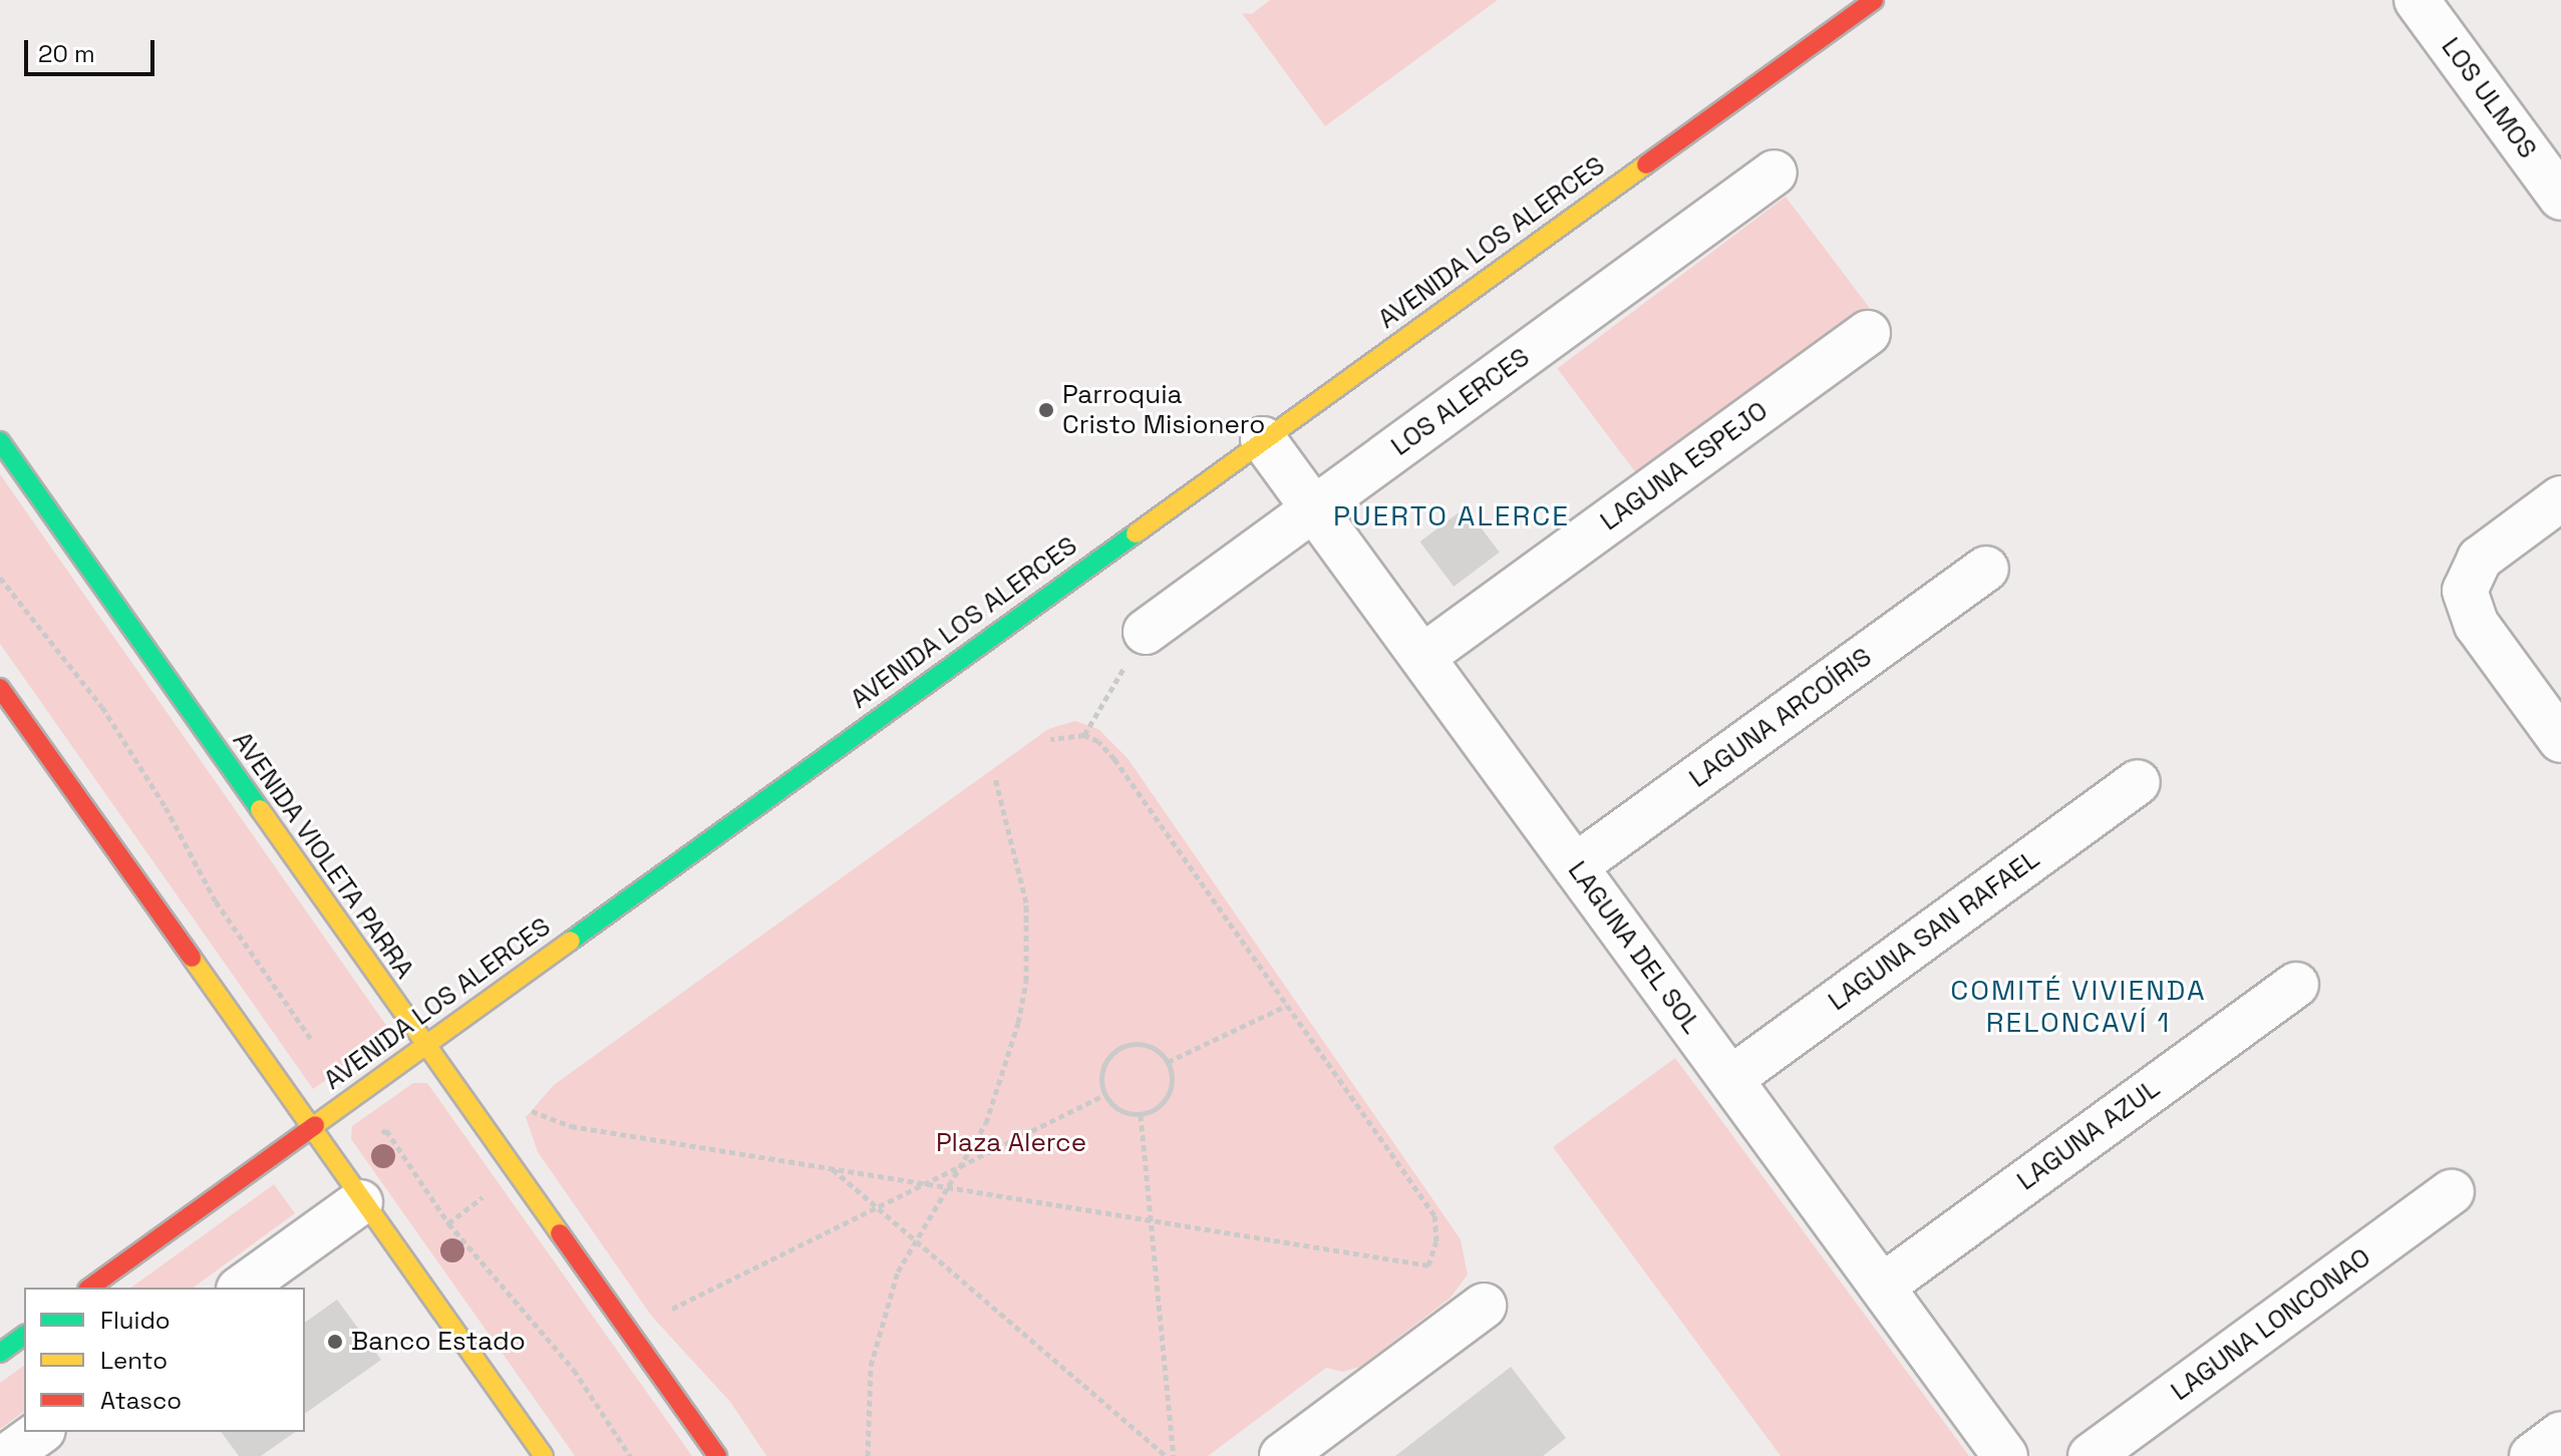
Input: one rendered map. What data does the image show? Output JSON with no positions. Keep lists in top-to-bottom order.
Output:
{
  "streets": {
    "main road": ["AVENIDA LOS ALERCES", "AVENIDA VIOLETA PARRA"],
    "street": [
      "LOS ULMOS",
      "LOS ALERCES",
      "LAGUNA ESPEJO",
      "LAGUNA ARCOÍRIS",
      "LAGUNA SAN RAFAEL",
      "LAGUNA DEL SOL",
      "LAGUNA AZUL",
      "LAGUNA LONCONAO"
    ]
  },
  "crossings": [
    ["AVENIDA LOS ALERCES", "AVENIDA VIOLETA PARRA"],
    ["AVENIDA LOS ALERCES", "LAGUNA DEL SOL"],
    ["LOS ALERCES", "LAGUNA DEL SOL"],
    ["LAGUNA ESPEJO", "LAGUNA DEL SOL"],
    ["LAGUNA ARCOÍRIS", "LAGUNA DEL SOL"],
    ["LAGUNA SAN RAFAEL", "LAGUNA DEL SOL"],
    ["LAGUNA DEL SOL", "LAGUNA AZUL"]
  ],
  "districts": ["PUERTO ALERCE", "COMITÉ VIVIENDA RELONCAVÍ 1"],
  "parks": ["Plaza Alerce"],
  "places": ["Parroquia Cristo Misionero", "Banco Estado"],
  "legend": ["Fluido", "Lento", "Atasco"],
  "scale_bar": "20 m"
}
